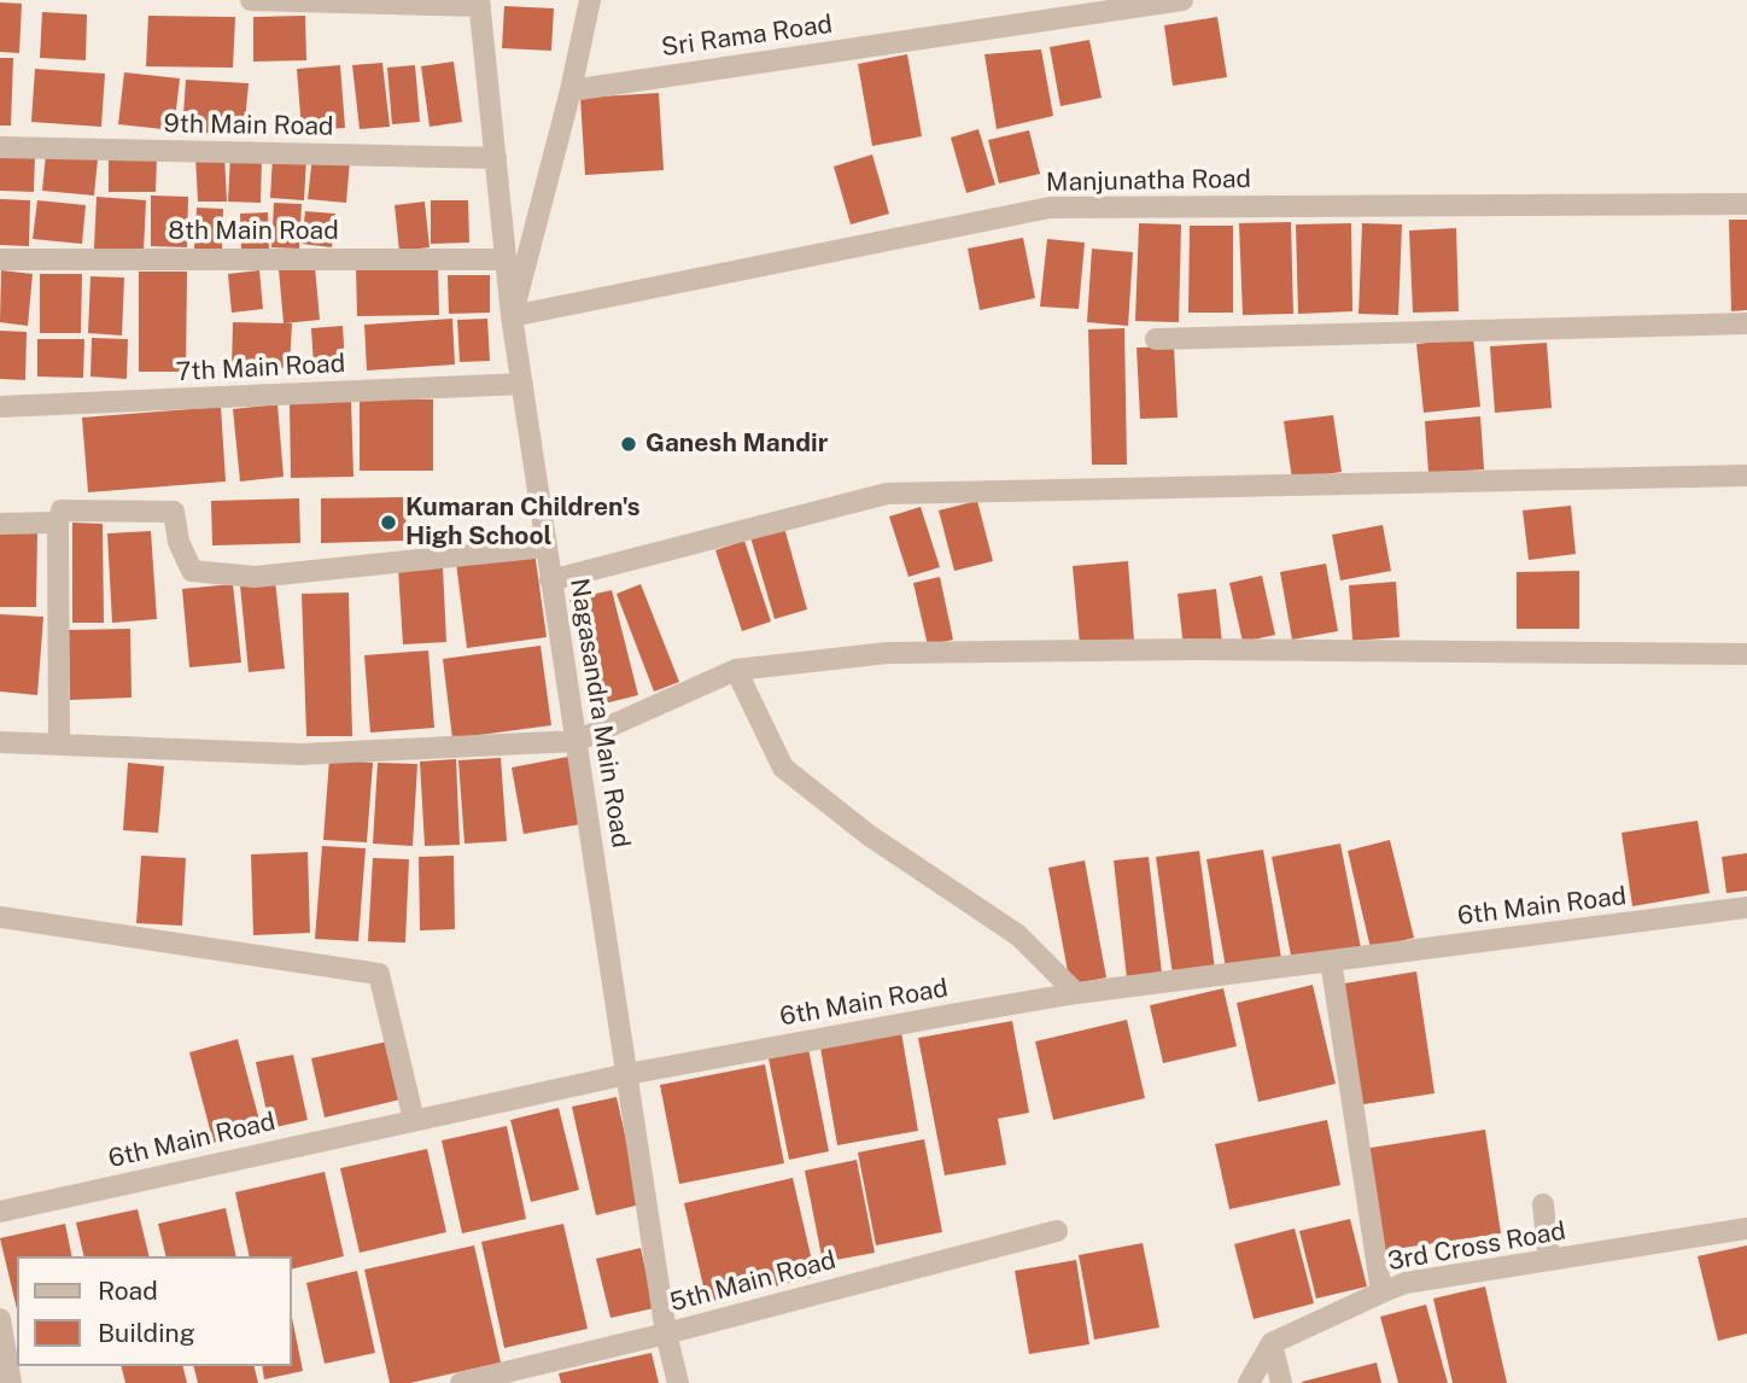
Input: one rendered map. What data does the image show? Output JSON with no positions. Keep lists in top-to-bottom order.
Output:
{
  "streets": {
    "street": [
      "Sri Rama Road",
      "9th Main Road",
      "Manjunatha Road",
      "8th Main Road",
      "7th Main Road",
      "Nagasandra Main Road",
      "6th Main Road",
      "3rd Cross Road",
      "5th Main Road"
    ]
  },
  "crossings": [
    ["9th Main Road", "Nagasandra Main Road"],
    ["Manjunatha Road", "Nagasandra Main Road"],
    ["8th Main Road", "Nagasandra Main Road"],
    ["7th Main Road", "Nagasandra Main Road"],
    ["Nagasandra Main Road", "6th Main Road"],
    ["Nagasandra Main Road", "5th Main Road"]
  ],
  "places": ["Ganesh Mandir", "Kumaran Children's High School"],
  "legend": ["Road", "Building"]
}
